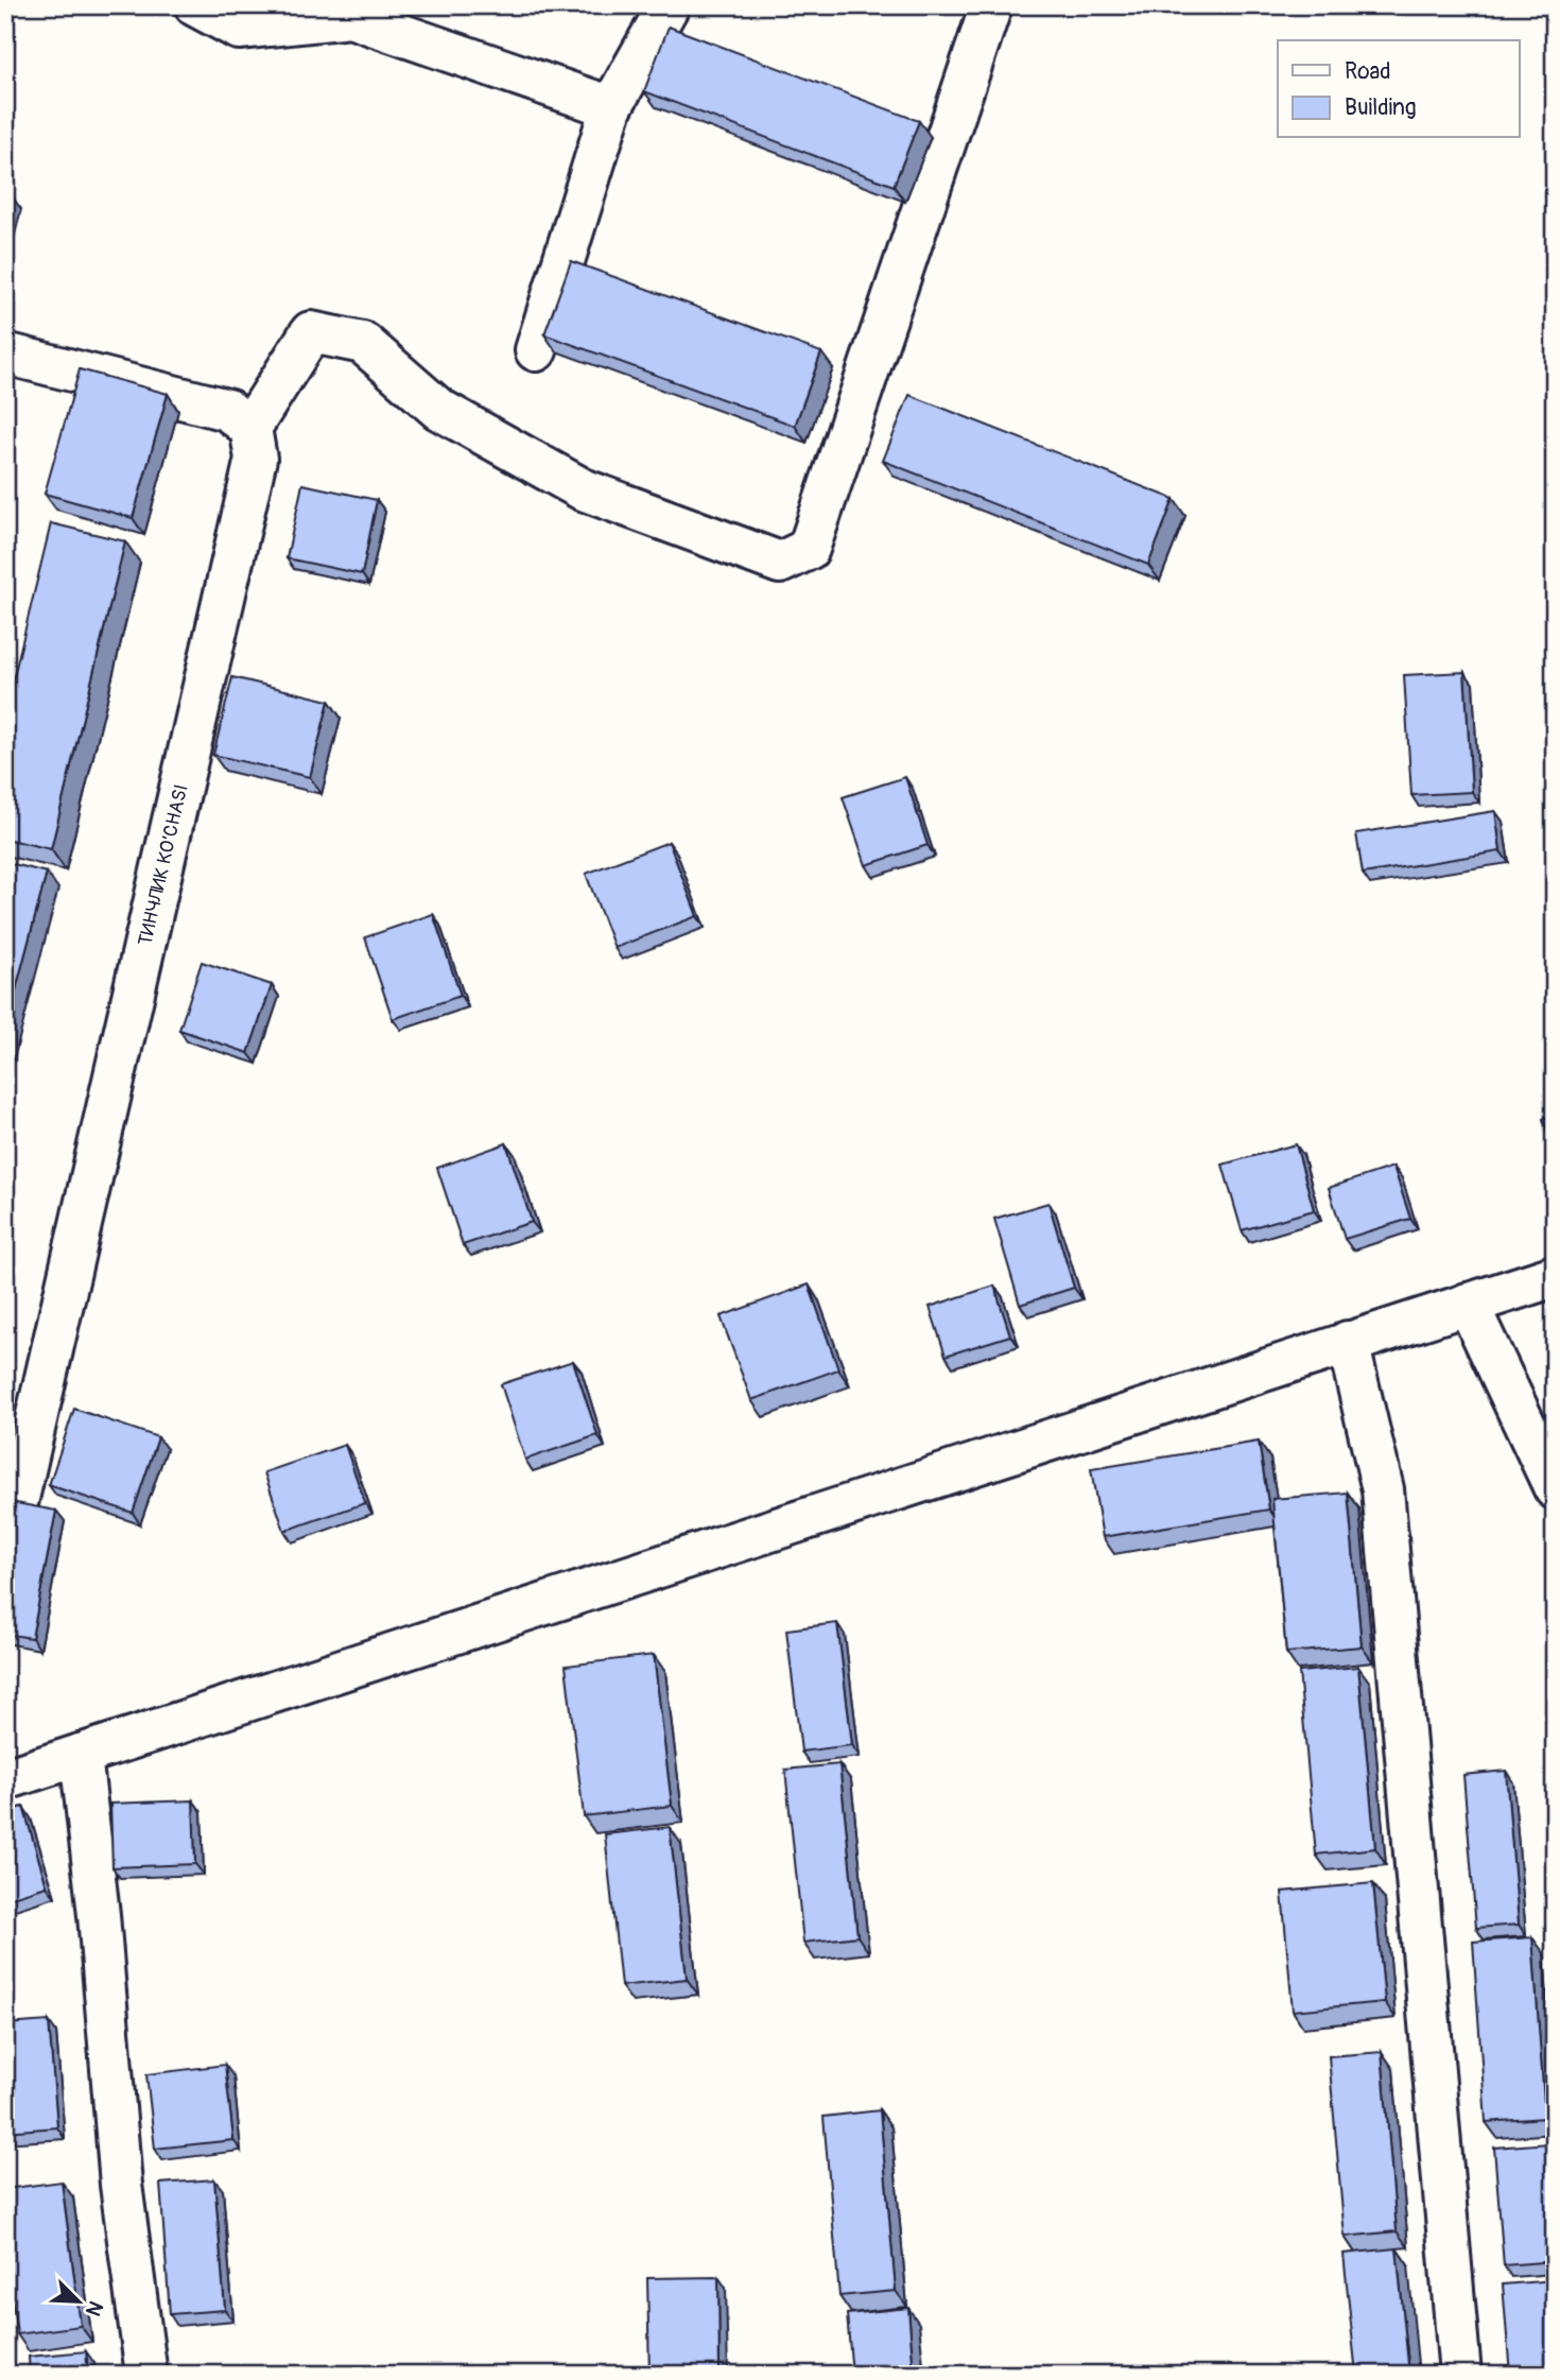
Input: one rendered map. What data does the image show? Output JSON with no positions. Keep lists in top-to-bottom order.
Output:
{
  "streets": {
    "street": ["ТИНЧЛИК KO’CHASI"]
  },
  "legend": ["Road", "Building"],
  "north": "bottom right"
}
